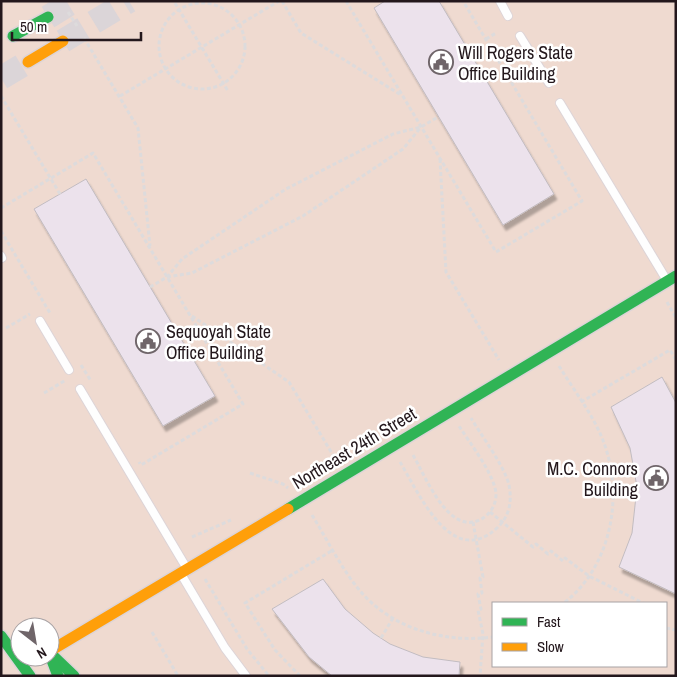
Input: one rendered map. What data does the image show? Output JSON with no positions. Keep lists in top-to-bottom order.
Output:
{
  "streets": {
    "street": ["Northeast 24th Street"]
  },
  "places": {
    "public building": ["Will Rogers State Office Building", "Sequoyah State Office Building", "M.C. Connors Building"]
  },
  "legend": ["Fast", "Slow"],
  "scale_bar": "50 m",
  "north": "bottom right"
}
